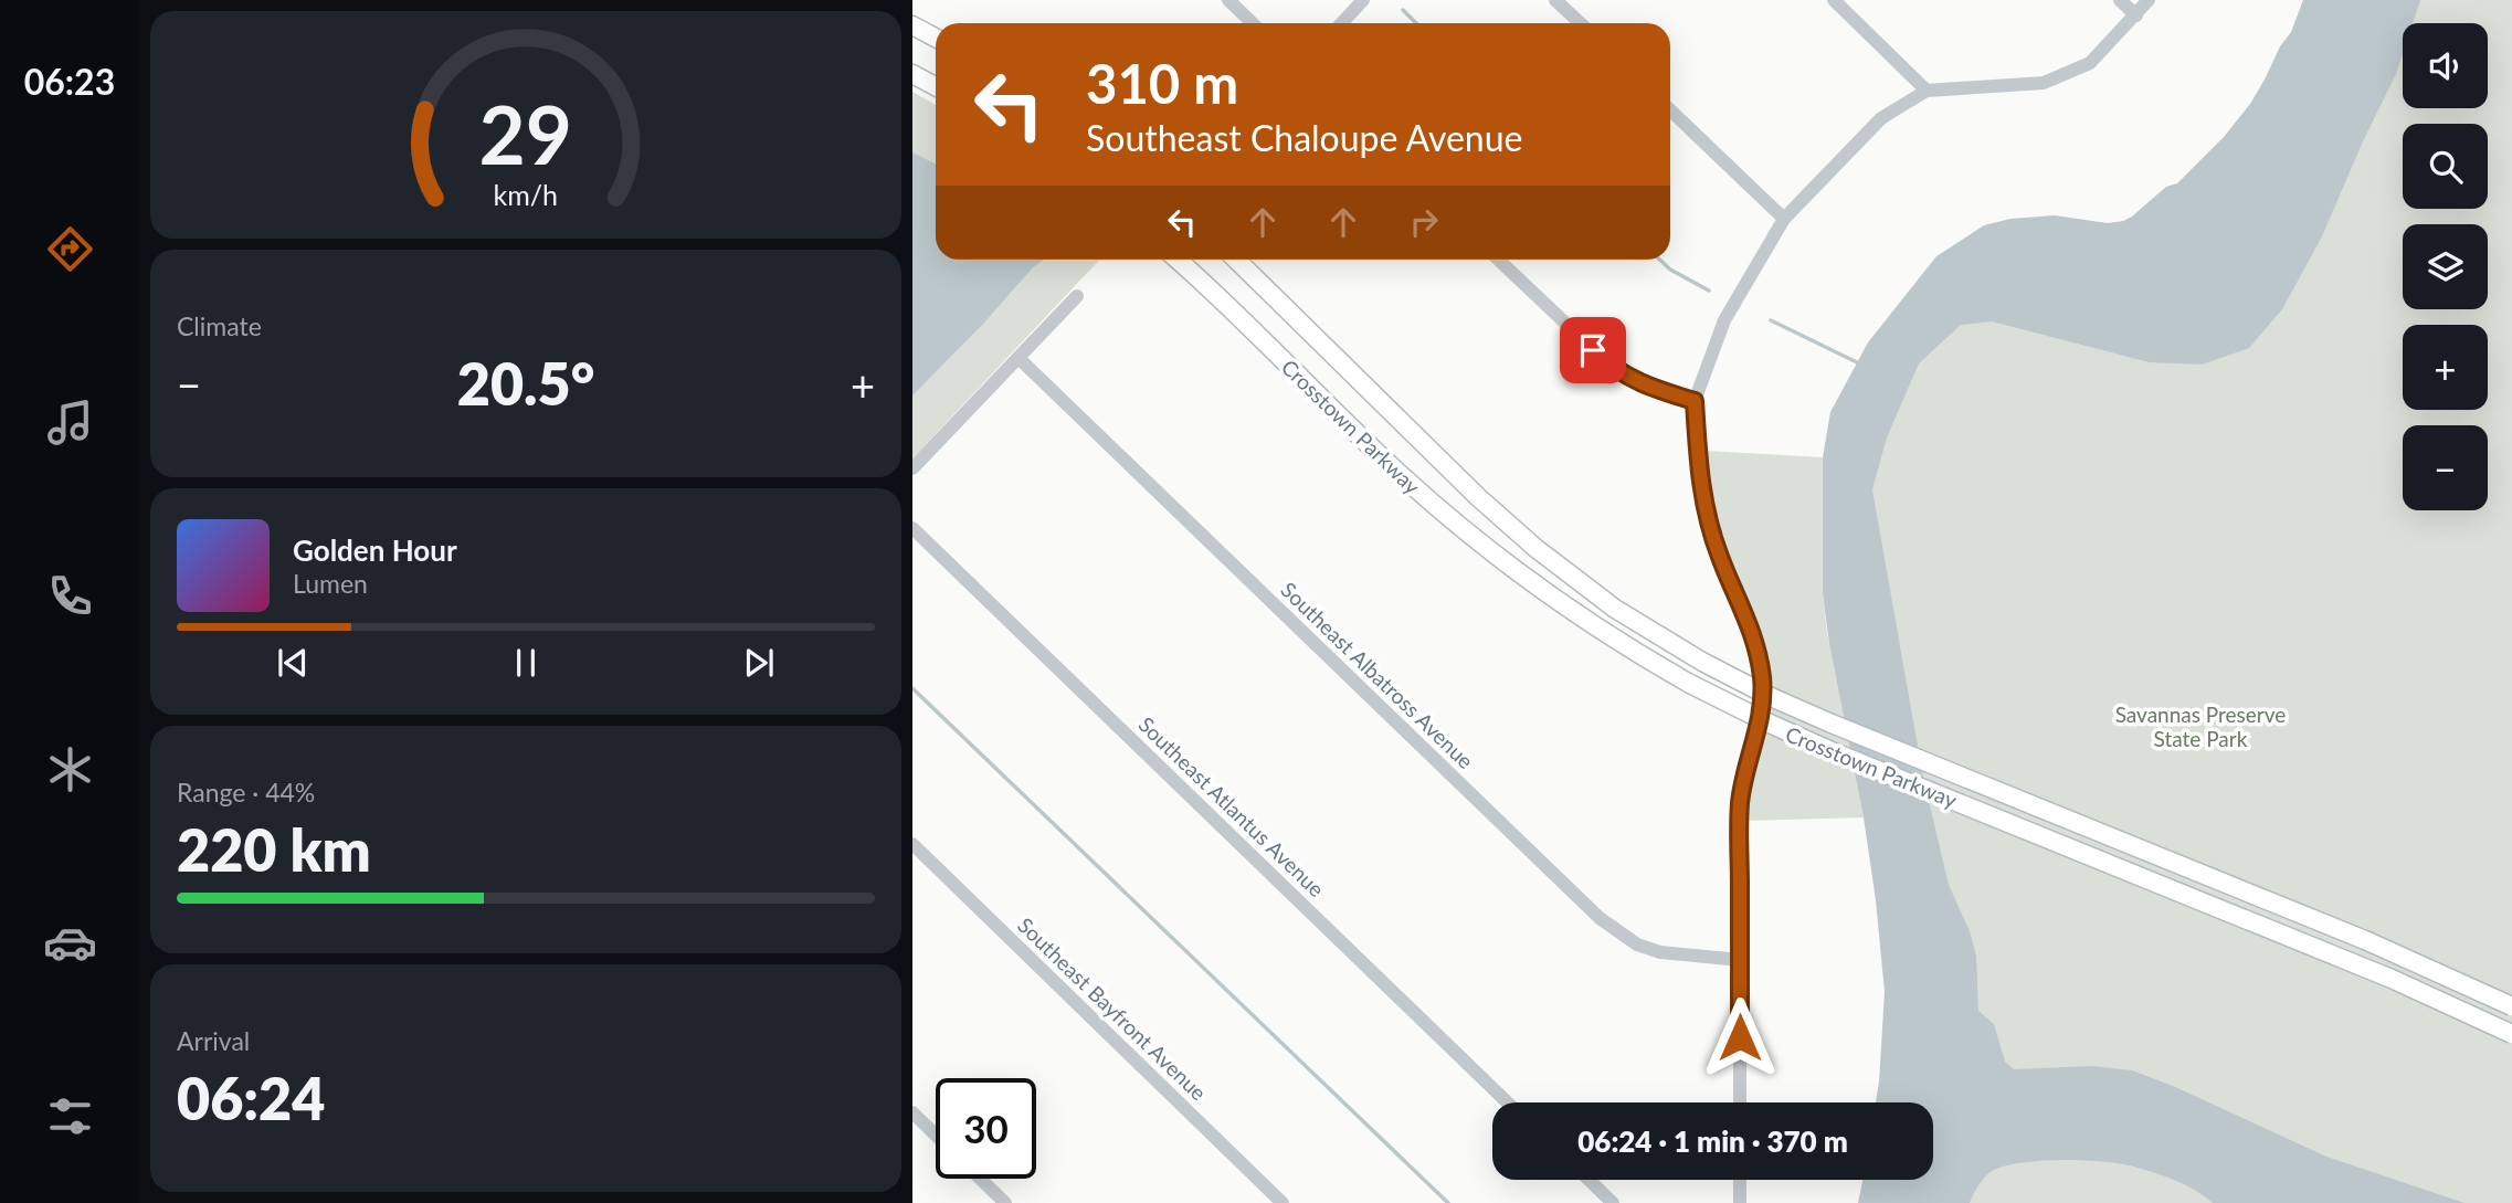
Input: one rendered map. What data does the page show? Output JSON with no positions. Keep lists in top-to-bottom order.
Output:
{
  "streets": {
    "main road": ["Crosstown Parkway"],
    "street": ["Southeast Albatross Avenue", "Southeast Atlantus Avenue", "Southeast Bayfront Avenue"]
  },
  "parks": ["Savannas Preserve State Park"],
  "page": {
    "tabs": "06:23",
    "map_buttons": ["+", "−"],
    "turn": ["310 m", "Southeast Chaloupe Avenue"],
    "tile": [
      "Climate",
      ["Range · 44%", "220 km"],
      ["Arrival", "06:24"]
    ],
    "heat": ["−", "20.5°", "+"],
    "song": ["Golden Hour", "Lumen"],
    "limit": "30",
    "trip": "06:24 · 1 min · 370 m",
    "gauge": ["29", "km/h"]
  }
}
